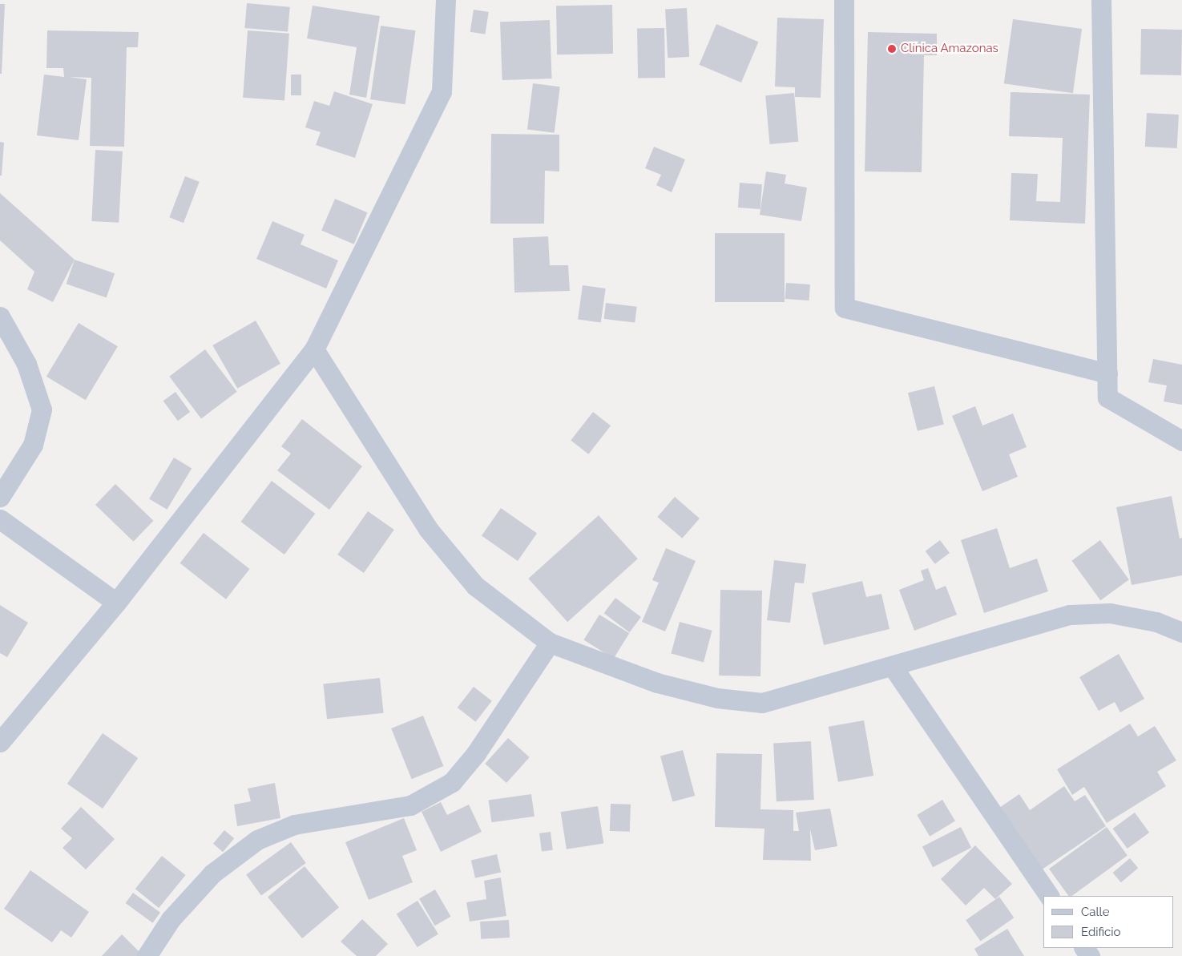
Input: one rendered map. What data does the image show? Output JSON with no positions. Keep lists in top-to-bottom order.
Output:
{
  "places": ["Clínica Amazonas"],
  "legend": ["Calle", "Edificio"]
}
